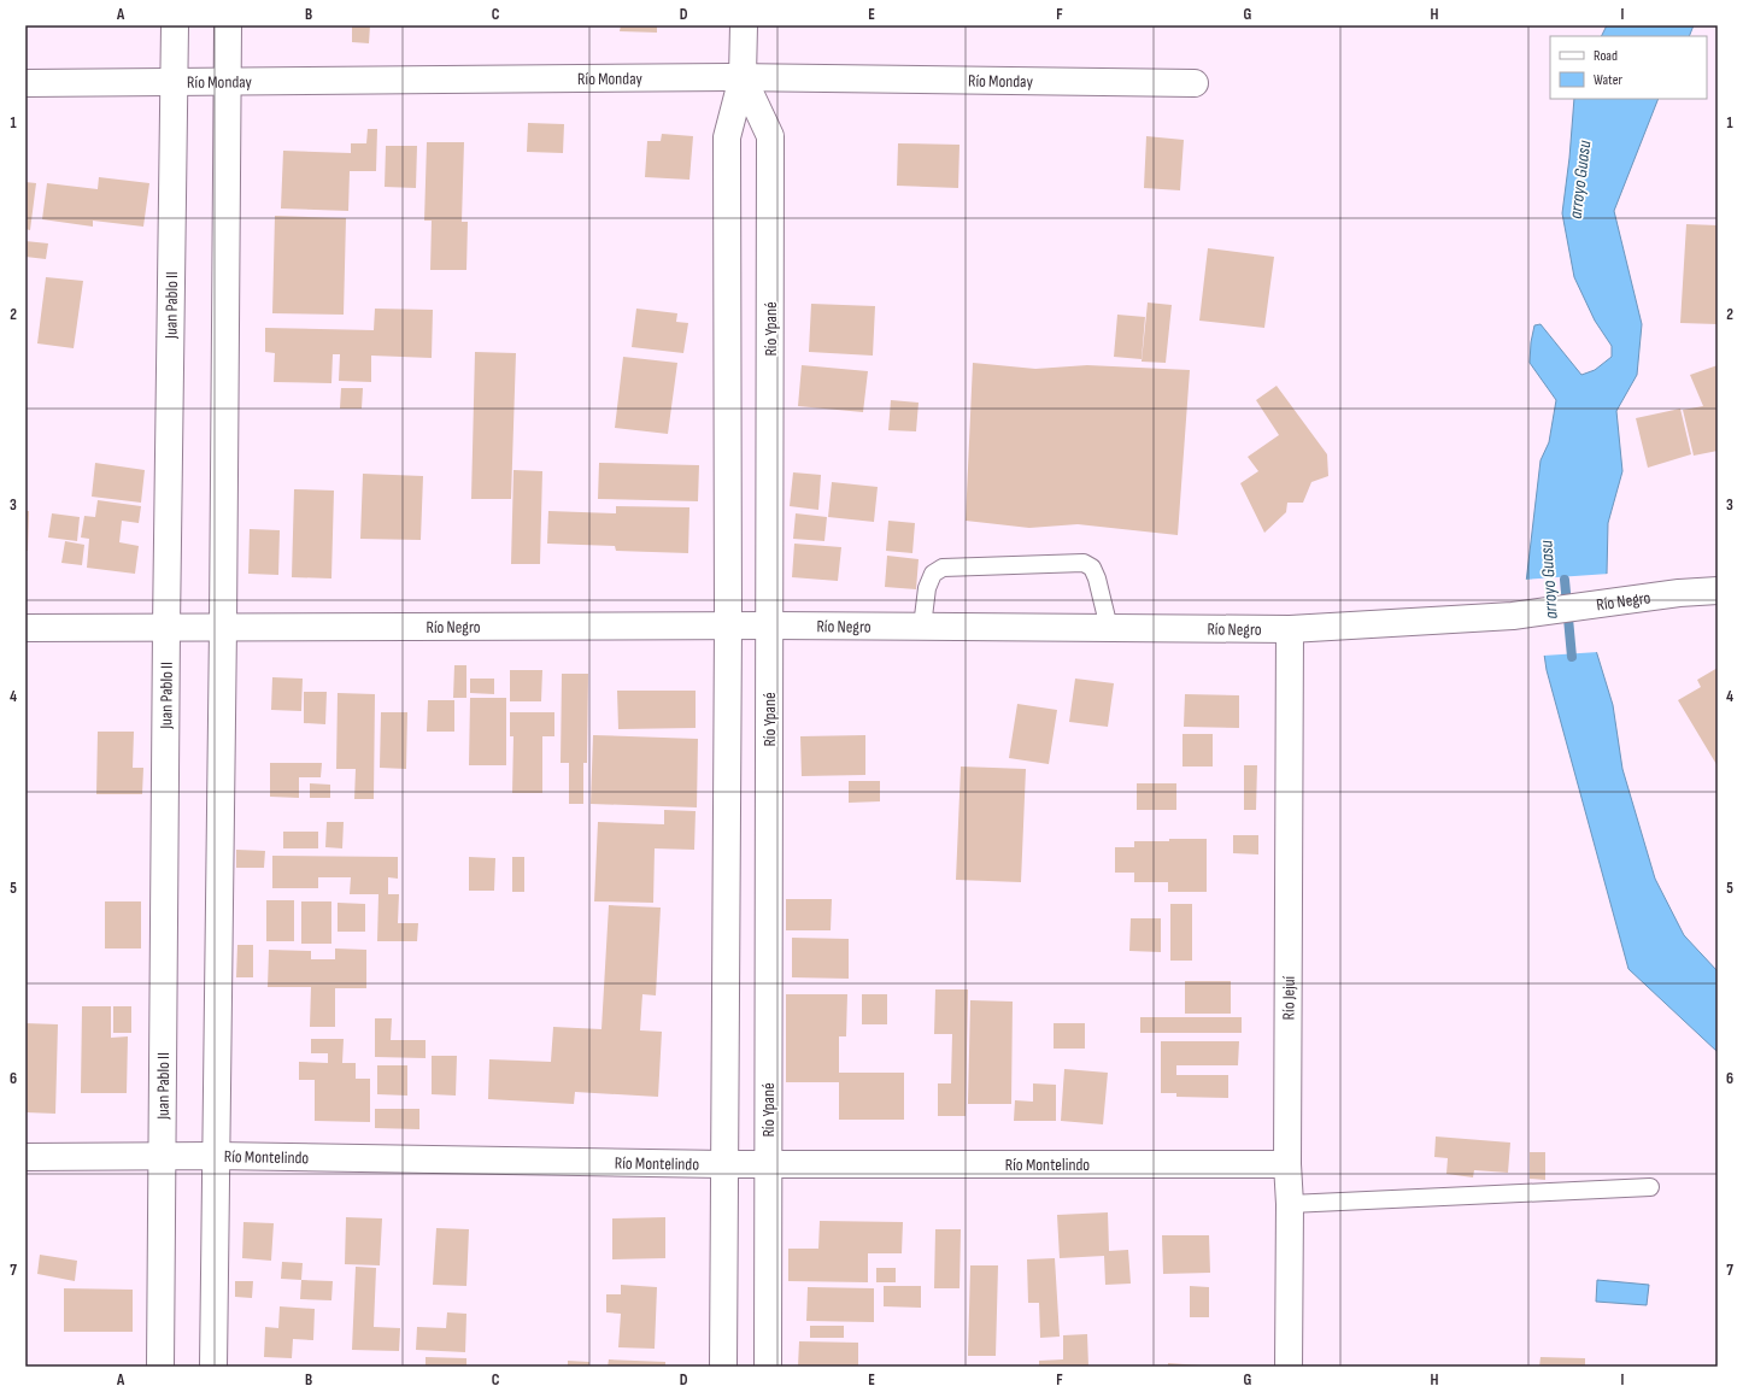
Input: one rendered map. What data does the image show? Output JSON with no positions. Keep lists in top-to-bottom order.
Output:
{
  "streets": {
    "street": [
      "Río Monday",
      "Juan Pablo II",
      "Río Ypané",
      "Río Negro",
      "Río Jejuí",
      "Río Montelindo"
    ]
  },
  "crossings": [
    ["Río Monday", "Juan Pablo II"],
    ["Río Monday", "Río Ypané"],
    ["Juan Pablo II", "Río Negro"],
    ["Juan Pablo II", "Río Montelindo"],
    ["Río Ypané", "Río Negro"],
    ["Río Ypané", "Río Montelindo"],
    ["Río Negro", "Río Jejuí"],
    ["Río Jejuí", "Río Montelindo"]
  ],
  "water": ["arroyo Guasu"],
  "legend": ["Road", "Water"],
  "grid": {
    "columns": [
      "A",
      "B",
      "C",
      "D",
      "E",
      "F",
      "G",
      "H",
      "I"
    ],
    "rows": [
      "1",
      "2",
      "3",
      "4",
      "5",
      "6",
      "7"
    ]
  }
}
